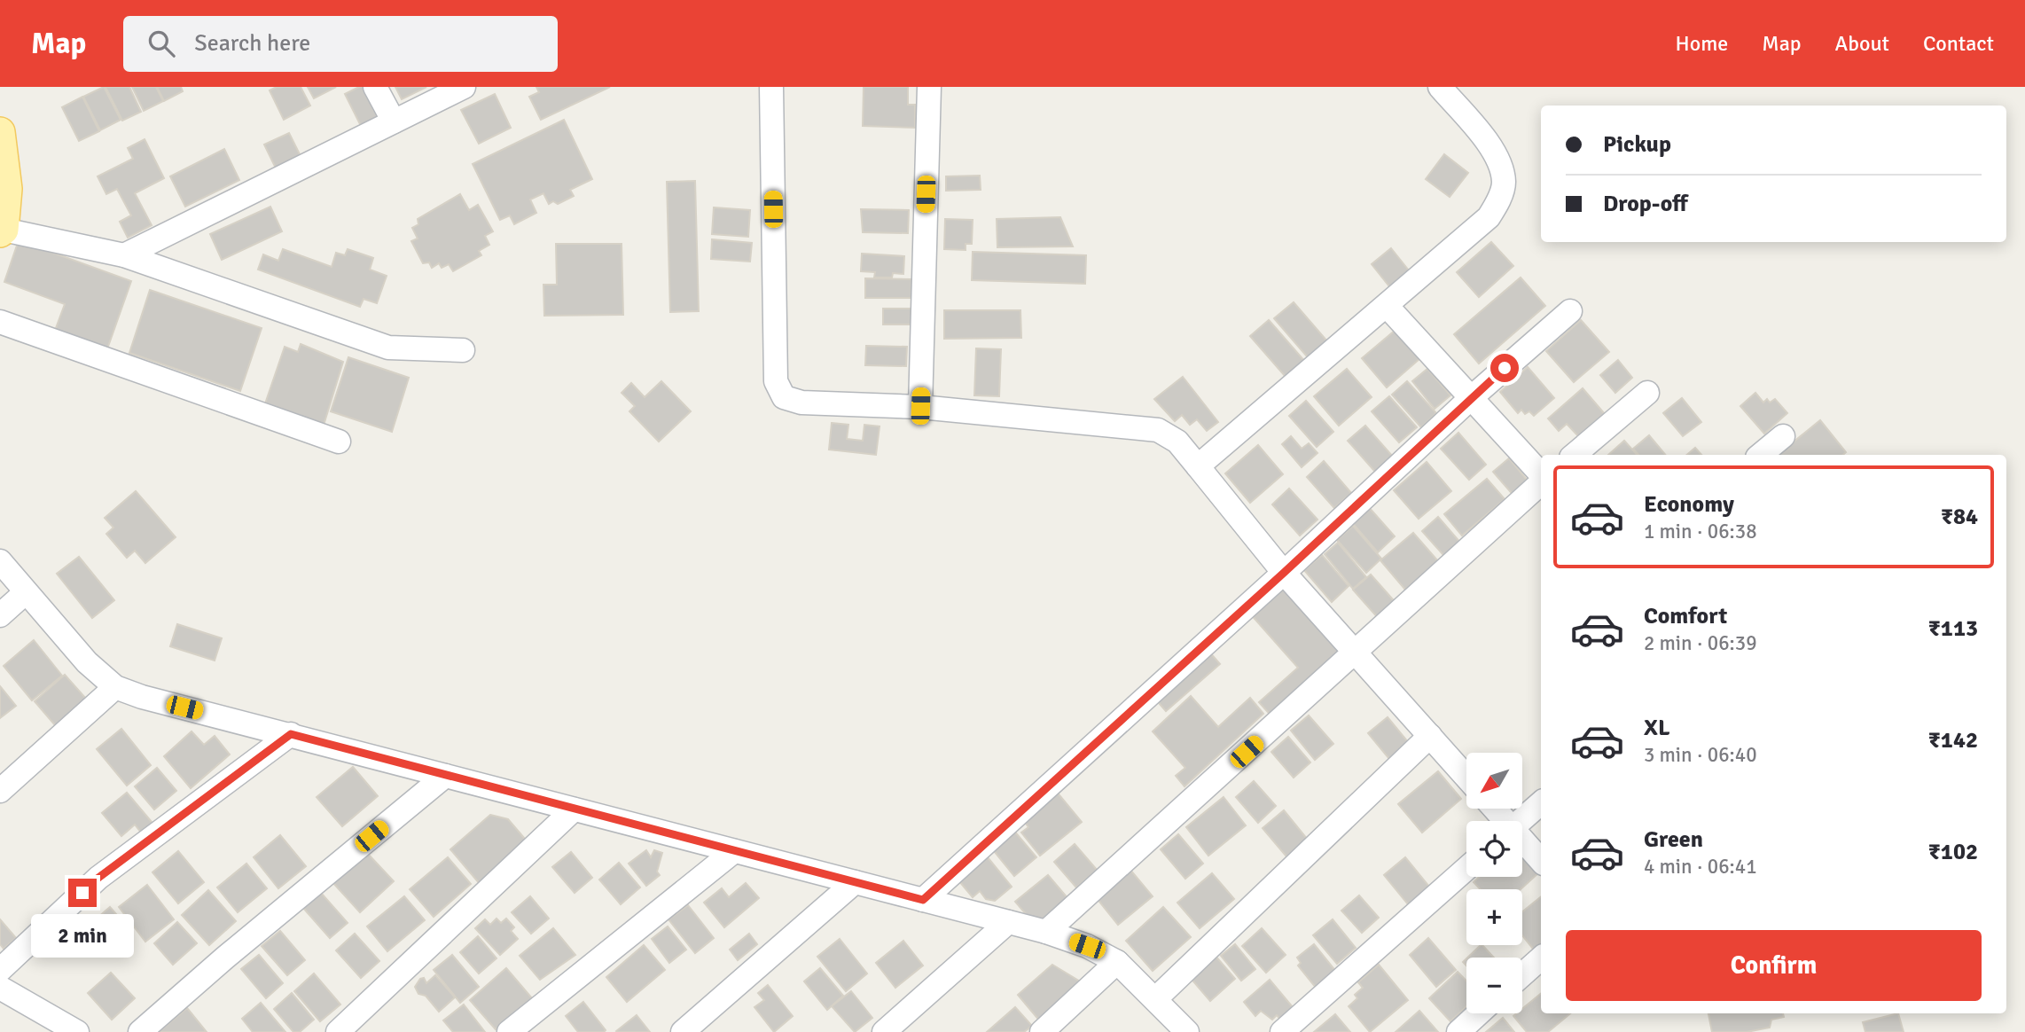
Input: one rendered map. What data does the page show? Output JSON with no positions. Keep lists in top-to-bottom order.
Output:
{
  "north": "bottom left",
  "page": {
    "header": "Map",
    "search": "Search here",
    "nav": [
      "Home",
      "Map",
      "About",
      "Contact"
    ],
    "banner": ["Pickup", "Drop-off"],
    "list": [
      {
        "name": "Economy",
        "note": "1 min · 06:38",
        "value": "₹84"
      },
      {
        "name": "Comfort",
        "note": "2 min · 06:39",
        "value": "₹113"
      },
      {
        "name": "XL",
        "note": "3 min · 06:40",
        "value": "₹142"
      },
      {
        "name": "Green",
        "note": "4 min · 06:41",
        "value": "₹102"
      }
    ],
    "map_buttons": ["+", "−"],
    "bubble": "2 min",
    "buttons": "Confirm"
  }
}
